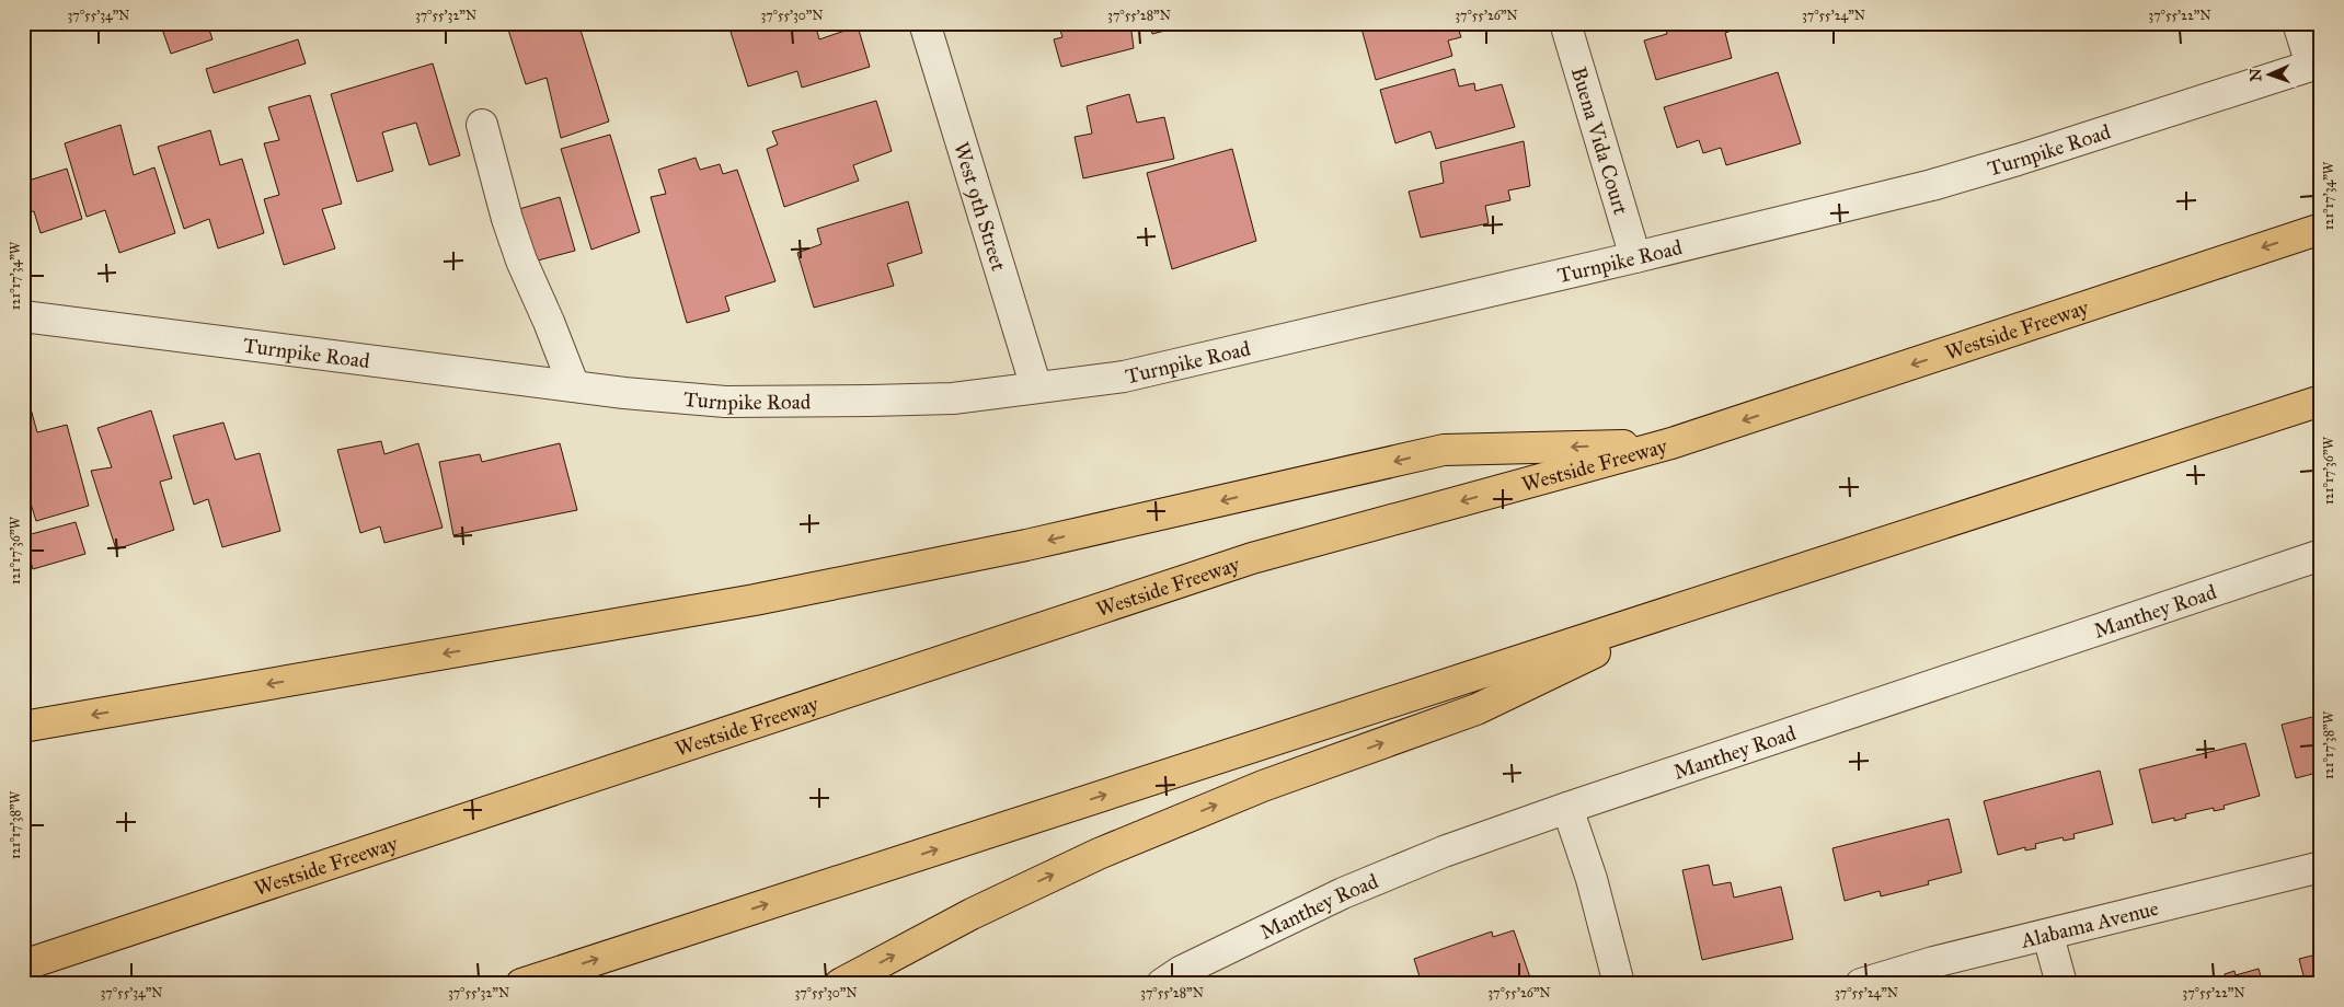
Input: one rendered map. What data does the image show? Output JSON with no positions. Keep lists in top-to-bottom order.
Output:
{
  "streets": {
    "highway": ["Westside Freeway"],
    "street": [
      "Buena Vida Court",
      "Turnpike Road",
      "West 9th Street",
      "Manthey Road",
      "Alabama Avenue"
    ]
  },
  "crossings": [
    ["Buena Vida Court", "Turnpike Road"],
    ["Turnpike Road", "West 9th Street"]
  ],
  "north": "left",
  "coordinates": [
    "37°55'34\"N",
    "37°55'32\"N",
    "37°55'30\"N",
    "37°55'28\"N",
    "37°55'26\"N",
    "37°55'24\"N",
    "37°55'22\"N",
    "121°17'34\"W",
    "121°17'36\"W",
    "121°17'38\"W"
  ]
}
